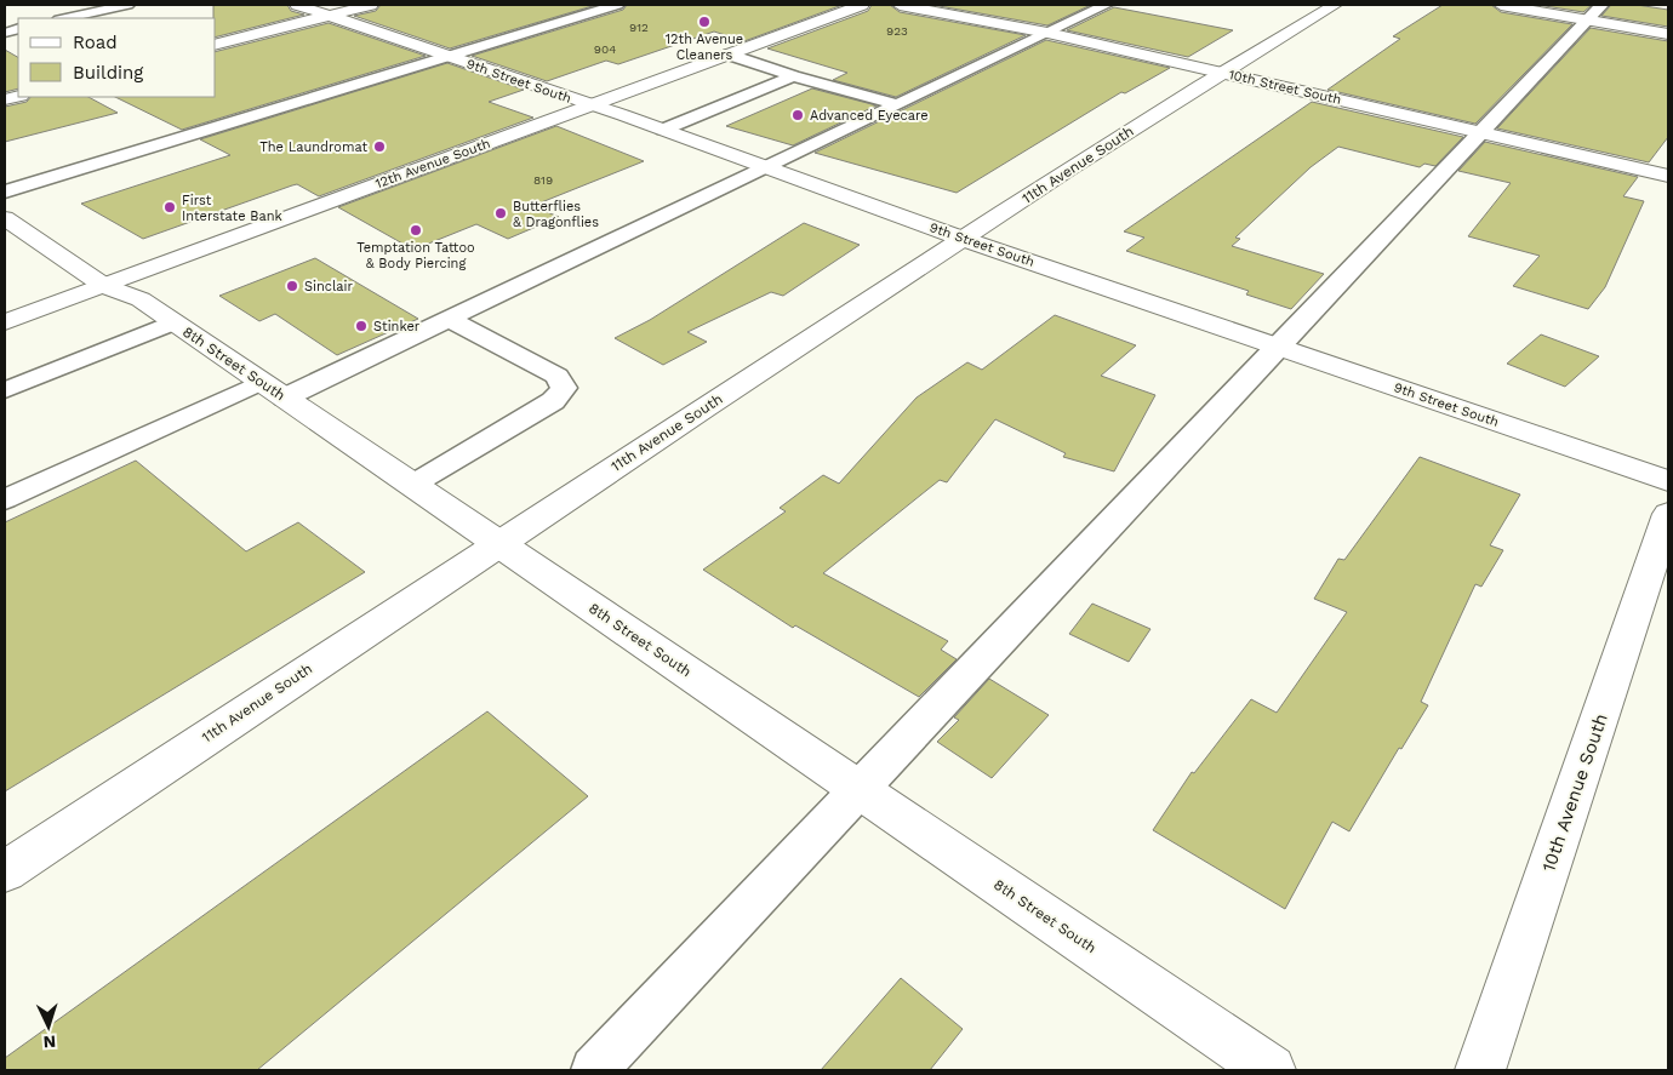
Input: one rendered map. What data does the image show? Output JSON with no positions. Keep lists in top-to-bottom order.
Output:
{
  "streets": {
    "street": [
      "9th Street South",
      "10th Street South",
      "12th Avenue South",
      "11th Avenue South",
      "8th Street South",
      "10th Avenue South"
    ]
  },
  "crossings": [
    ["9th Street South", "12th Avenue South"],
    ["9th Street South", "11th Avenue South"],
    ["10th Street South", "11th Avenue South"],
    ["12th Avenue South", "8th Street South"],
    ["11th Avenue South", "8th Street South"]
  ],
  "places": [
    "12th Avenue Cleaners",
    "Advanced Eyecare",
    "The Laundromat",
    "First Interstate Bank",
    "Butterflies & Dragonflies",
    "Temptation Tattoo & Body Piercing",
    "Sinclair",
    "Stinker"
  ],
  "house_numbers": [
    "912",
    "923",
    "904",
    "819"
  ],
  "legend": ["Road", "Building"],
  "north": "bottom"
}
